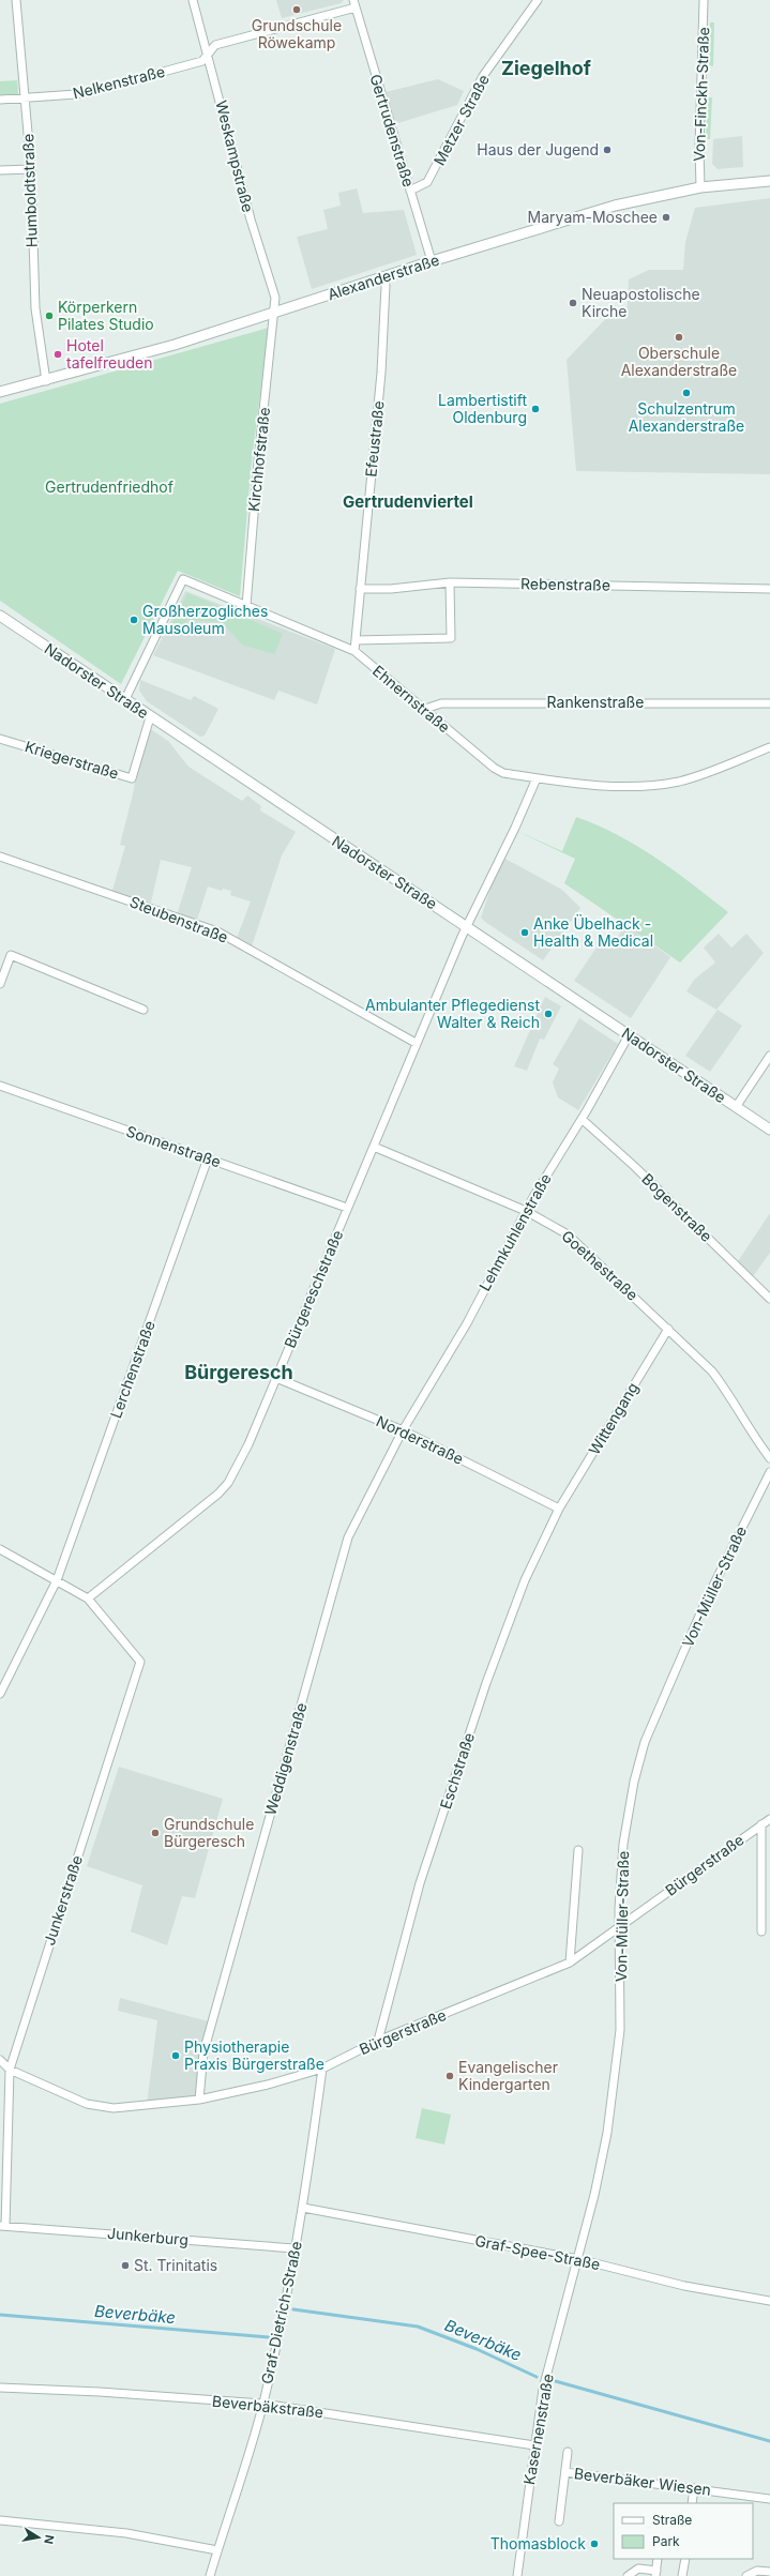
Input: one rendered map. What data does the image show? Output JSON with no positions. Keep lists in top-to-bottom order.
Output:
{
  "streets": {
    "street": [
      "Nelkenstraße",
      "Von-Finckh-Straße",
      "Metzer Straße",
      "Gertrudenstraße",
      "Weskampstraße",
      "Humboldtstraße",
      "Alexanderstraße",
      "Efeustraße",
      "Kirchhofstraße",
      "Rebenstraße",
      "Nadorster Straße",
      "Ehnernstraße",
      "Rankenstraße",
      "Kriegerstraße",
      "Steubenstraße",
      "Sonnenstraße",
      "Bogenstraße",
      "Lehmkuhlenstraße",
      "Goethestraße",
      "Bürgereschstraße",
      "Lerchenstraße",
      "Wittengang",
      "Norderstraße",
      "Von-Müller-Straße",
      "Weddigenstraße",
      "Eschstraße",
      "Bürgerstraße",
      "Junkerstraße",
      "Junkerburg",
      "Graf-Spee-Straße",
      "Graf-Dietrich-Straße",
      "Beverbäkstraße",
      "Kasernenstraße",
      "Beverbäker Wiesen"
    ]
  },
  "crossings": [
    ["Nelkenstraße", "Gertrudenstraße"],
    ["Nelkenstraße", "Weskampstraße"],
    ["Nelkenstraße", "Humboldtstraße"],
    ["Von-Finckh-Straße", "Alexanderstraße"],
    ["Metzer Straße", "Gertrudenstraße"],
    ["Gertrudenstraße", "Alexanderstraße"],
    ["Weskampstraße", "Alexanderstraße"],
    ["Weskampstraße", "Kirchhofstraße"],
    ["Humboldtstraße", "Alexanderstraße"],
    ["Alexanderstraße", "Efeustraße"],
    ["Alexanderstraße", "Kirchhofstraße"],
    ["Efeustraße", "Rebenstraße"],
    ["Efeustraße", "Ehnernstraße"],
    ["Kirchhofstraße", "Ehnernstraße"],
    ["Nadorster Straße", "Ehnernstraße"],
    ["Nadorster Straße", "Kriegerstraße"],
    ["Nadorster Straße", "Lehmkuhlenstraße"],
    ["Nadorster Straße", "Bürgereschstraße"],
    ["Ehnernstraße", "Rankenstraße"],
    ["Ehnernstraße", "Bürgereschstraße"],
    ["Steubenstraße", "Bürgereschstraße"],
    ["Sonnenstraße", "Bürgereschstraße"],
    ["Sonnenstraße", "Lerchenstraße"],
    ["Bogenstraße", "Lehmkuhlenstraße"],
    ["Lehmkuhlenstraße", "Goethestraße"],
    ["Lehmkuhlenstraße", "Norderstraße"],
    ["Lehmkuhlenstraße", "Weddigenstraße"],
    ["Goethestraße", "Bürgereschstraße"],
    ["Goethestraße", "Wittengang"],
    ["Bürgereschstraße", "Norderstraße"],
    ["Bürgereschstraße", "Junkerstraße"],
    ["Wittengang", "Norderstraße"],
    ["Wittengang", "Eschstraße"],
    ["Norderstraße", "Weddigenstraße"],
    ["Norderstraße", "Eschstraße"],
    ["Von-Müller-Straße", "Bürgerstraße"],
    ["Von-Müller-Straße", "Graf-Spee-Straße"],
    ["Von-Müller-Straße", "Kasernenstraße"],
    ["Weddigenstraße", "Bürgerstraße"],
    ["Eschstraße", "Bürgerstraße"],
    ["Bürgerstraße", "Junkerstraße"],
    ["Bürgerstraße", "Graf-Dietrich-Straße"],
    ["Junkerstraße", "Junkerburg"],
    ["Junkerburg", "Graf-Dietrich-Straße"],
    ["Graf-Spee-Straße", "Graf-Dietrich-Straße"],
    ["Graf-Spee-Straße", "Kasernenstraße"],
    ["Graf-Dietrich-Straße", "Beverbäkstraße"],
    ["Beverbäkstraße", "Kasernenstraße"]
  ],
  "districts": ["Ziegelhof", "Gertrudenviertel", "Bürgeresch"],
  "water": ["Beverbäke"],
  "parks": ["Gertrudenfriedhof"],
  "places": [
    "Grundschule Röwekamp",
    "Haus der Jugend",
    "Maryam-Moschee",
    "Neuapostolische Kirche",
    "Körperkern Pilates Studio",
    "Oberschule Alexanderstraße",
    "Hotel tafelfreuden",
    "Schulzentrum Alexanderstraße",
    "Lambertistift Oldenburg",
    "Großherzogliches Mausoleum",
    "Anke Übelhack - Health & Medical",
    "Ambulanter Pflegedienst Walter & Reich",
    "Grundschule Bürgeresch",
    "Physiotherapie Praxis Bürgerstraße",
    "Evangelischer Kindergarten",
    "St. Trinitatis",
    "Thomasblock"
  ],
  "legend": ["Straße", "Park"],
  "north": "right"
}
